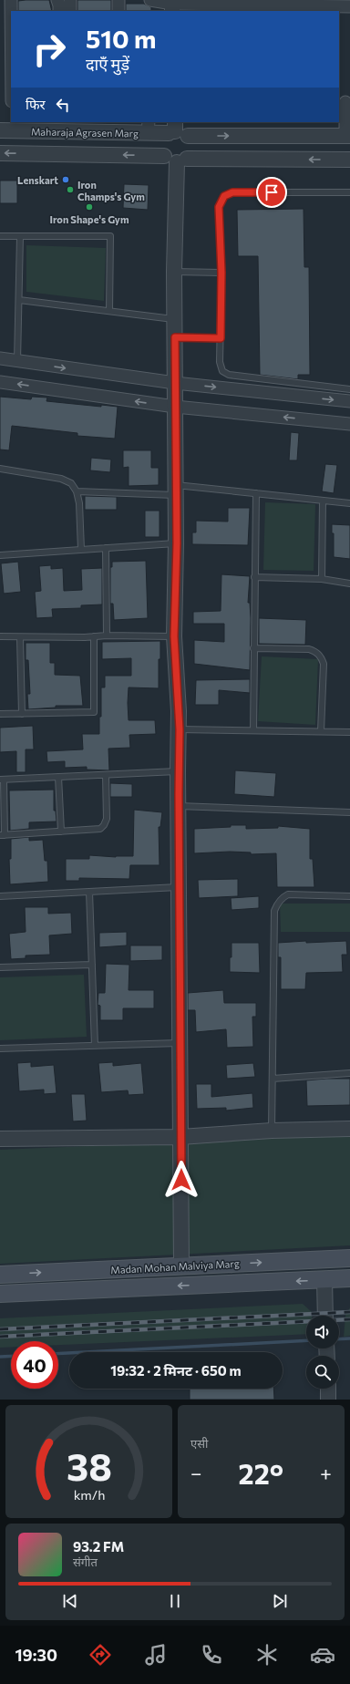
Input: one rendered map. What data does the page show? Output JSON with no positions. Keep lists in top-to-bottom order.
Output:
{
  "streets": {
    "main road": ["Madan Mohan Malviya Marg"],
    "street": ["Maharaja Agrasen Marg"]
  },
  "places": ["Lenskart", "Iron Champs's Gym", "Iron Shape's Gym"],
  "page": {
    "turn": ["510 m", "दाएँ मुड़ें"],
    "then": "फिर",
    "limit": "40",
    "trip": "19:32 · 2 मिनट · 650 m",
    "tile": "एसी",
    "heat": ["−", "22°", "+"],
    "song": ["93.2 FM", "संगीत"],
    "tabs": "19:30",
    "gauge": ["38", "km/h"]
  }
}
